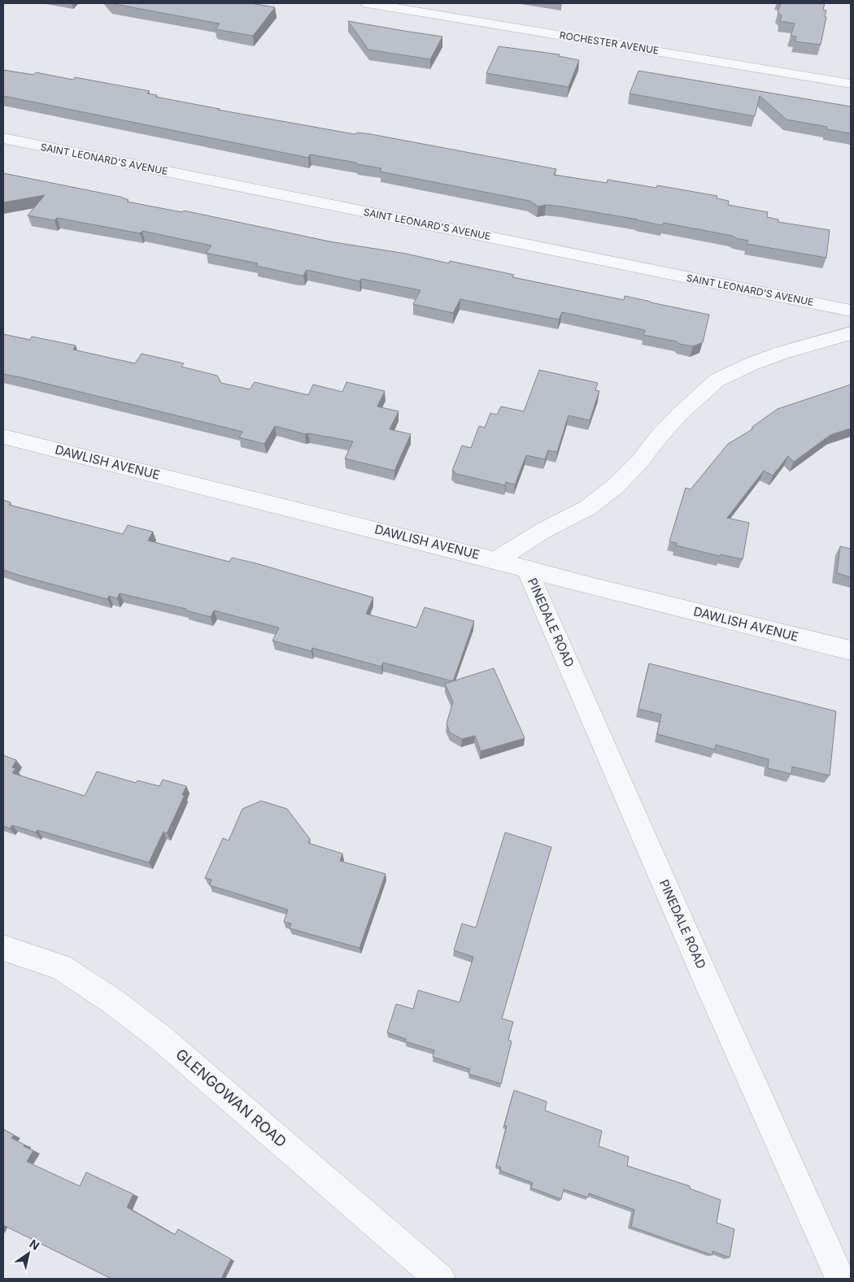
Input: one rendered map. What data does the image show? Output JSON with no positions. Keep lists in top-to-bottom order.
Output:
{
  "streets": {
    "street": [
      "ROCHESTER AVENUE",
      "SAINT LEONARD'S AVENUE",
      "DAWLISH AVENUE",
      "PINEDALE ROAD",
      "GLENGOWAN ROAD"
    ]
  },
  "crossings": [
    ["DAWLISH AVENUE", "PINEDALE ROAD"]
  ],
  "north": "top right"
}
